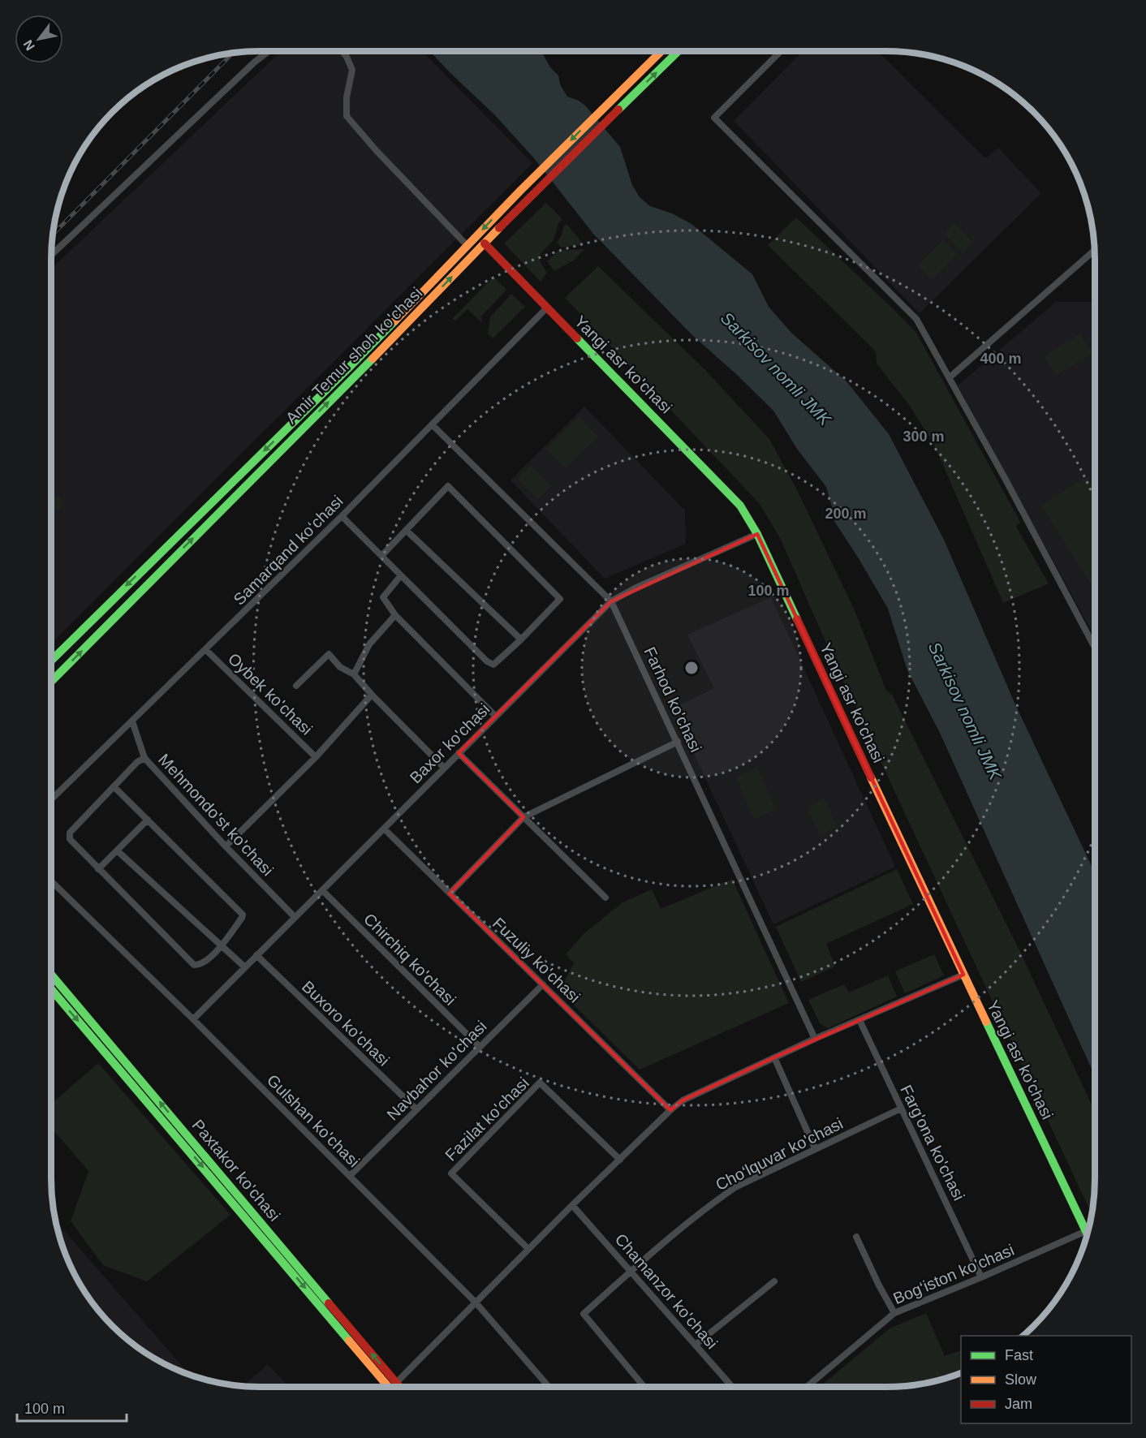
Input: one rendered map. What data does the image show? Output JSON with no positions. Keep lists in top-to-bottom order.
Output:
{
  "streets": {
    "main road": ["Amir Temur shoh ko'chasi", "Yangi asr ko'chasi", "Paxtakor ko'chasi"],
    "street": [
      "Samarqand ko‘chasi",
      "Oybek ko'chasi",
      "Farhod ko'chasi",
      "Baxor ko'chasi",
      "Mehmondo'st ko'chasi",
      "Chirchiq ko'chasi",
      "Fuzuliy ko'chasi",
      "Buxoro ko'chasi",
      "Navbahor ko'chasi",
      "Fazilat ko'chasi",
      "Gulshan ko'chasi",
      "Farg'ona ko'chasi",
      "Cho‘lquvar ko'chasi",
      "Bog‘iston ko'chasi",
      "Chamanzor ko'chasi"
    ]
  },
  "crossings": [
    ["Amir Temur shoh ko'chasi", "Yangi asr ko'chasi"],
    ["Yangi asr ko'chasi", "Samarqand ko‘chasi"],
    ["Yangi asr ko'chasi", "Baxor ko'chasi"],
    ["Yangi asr ko'chasi", "Bog‘iston ko'chasi"],
    ["Samarqand ko‘chasi", "Oybek ko'chasi"],
    ["Samarqand ko‘chasi", "Farhod ko'chasi"],
    ["Samarqand ko‘chasi", "Mehmondo'st ko'chasi"],
    ["Farhod ko'chasi", "Baxor ko'chasi"],
    ["Baxor ko'chasi", "Mehmondo'st ko'chasi"],
    ["Baxor ko'chasi", "Chirchiq ko'chasi"],
    ["Baxor ko'chasi", "Fuzuliy ko'chasi"],
    ["Baxor ko'chasi", "Buxoro ko'chasi"],
    ["Baxor ko'chasi", "Gulshan ko'chasi"],
    ["Chirchiq ko'chasi", "Navbahor ko'chasi"],
    ["Fuzuliy ko'chasi", "Navbahor ko'chasi"],
    ["Buxoro ko'chasi", "Navbahor ko'chasi"],
    ["Navbahor ko'chasi", "Gulshan ko'chasi"],
    ["Farg'ona ko'chasi", "Cho‘lquvar ko'chasi"],
    ["Farg'ona ko'chasi", "Bog‘iston ko'chasi"],
    ["Cho‘lquvar ko'chasi", "Chamanzor ko'chasi"]
  ],
  "water": ["Sarkisov nomli JMK"],
  "legend": ["Fast", "Slow", "Jam"],
  "scale_bar": "100 m",
  "north": "bottom left",
  "rings": [
    "400 m",
    "300 m",
    "200 m",
    "100 m"
  ]
}
